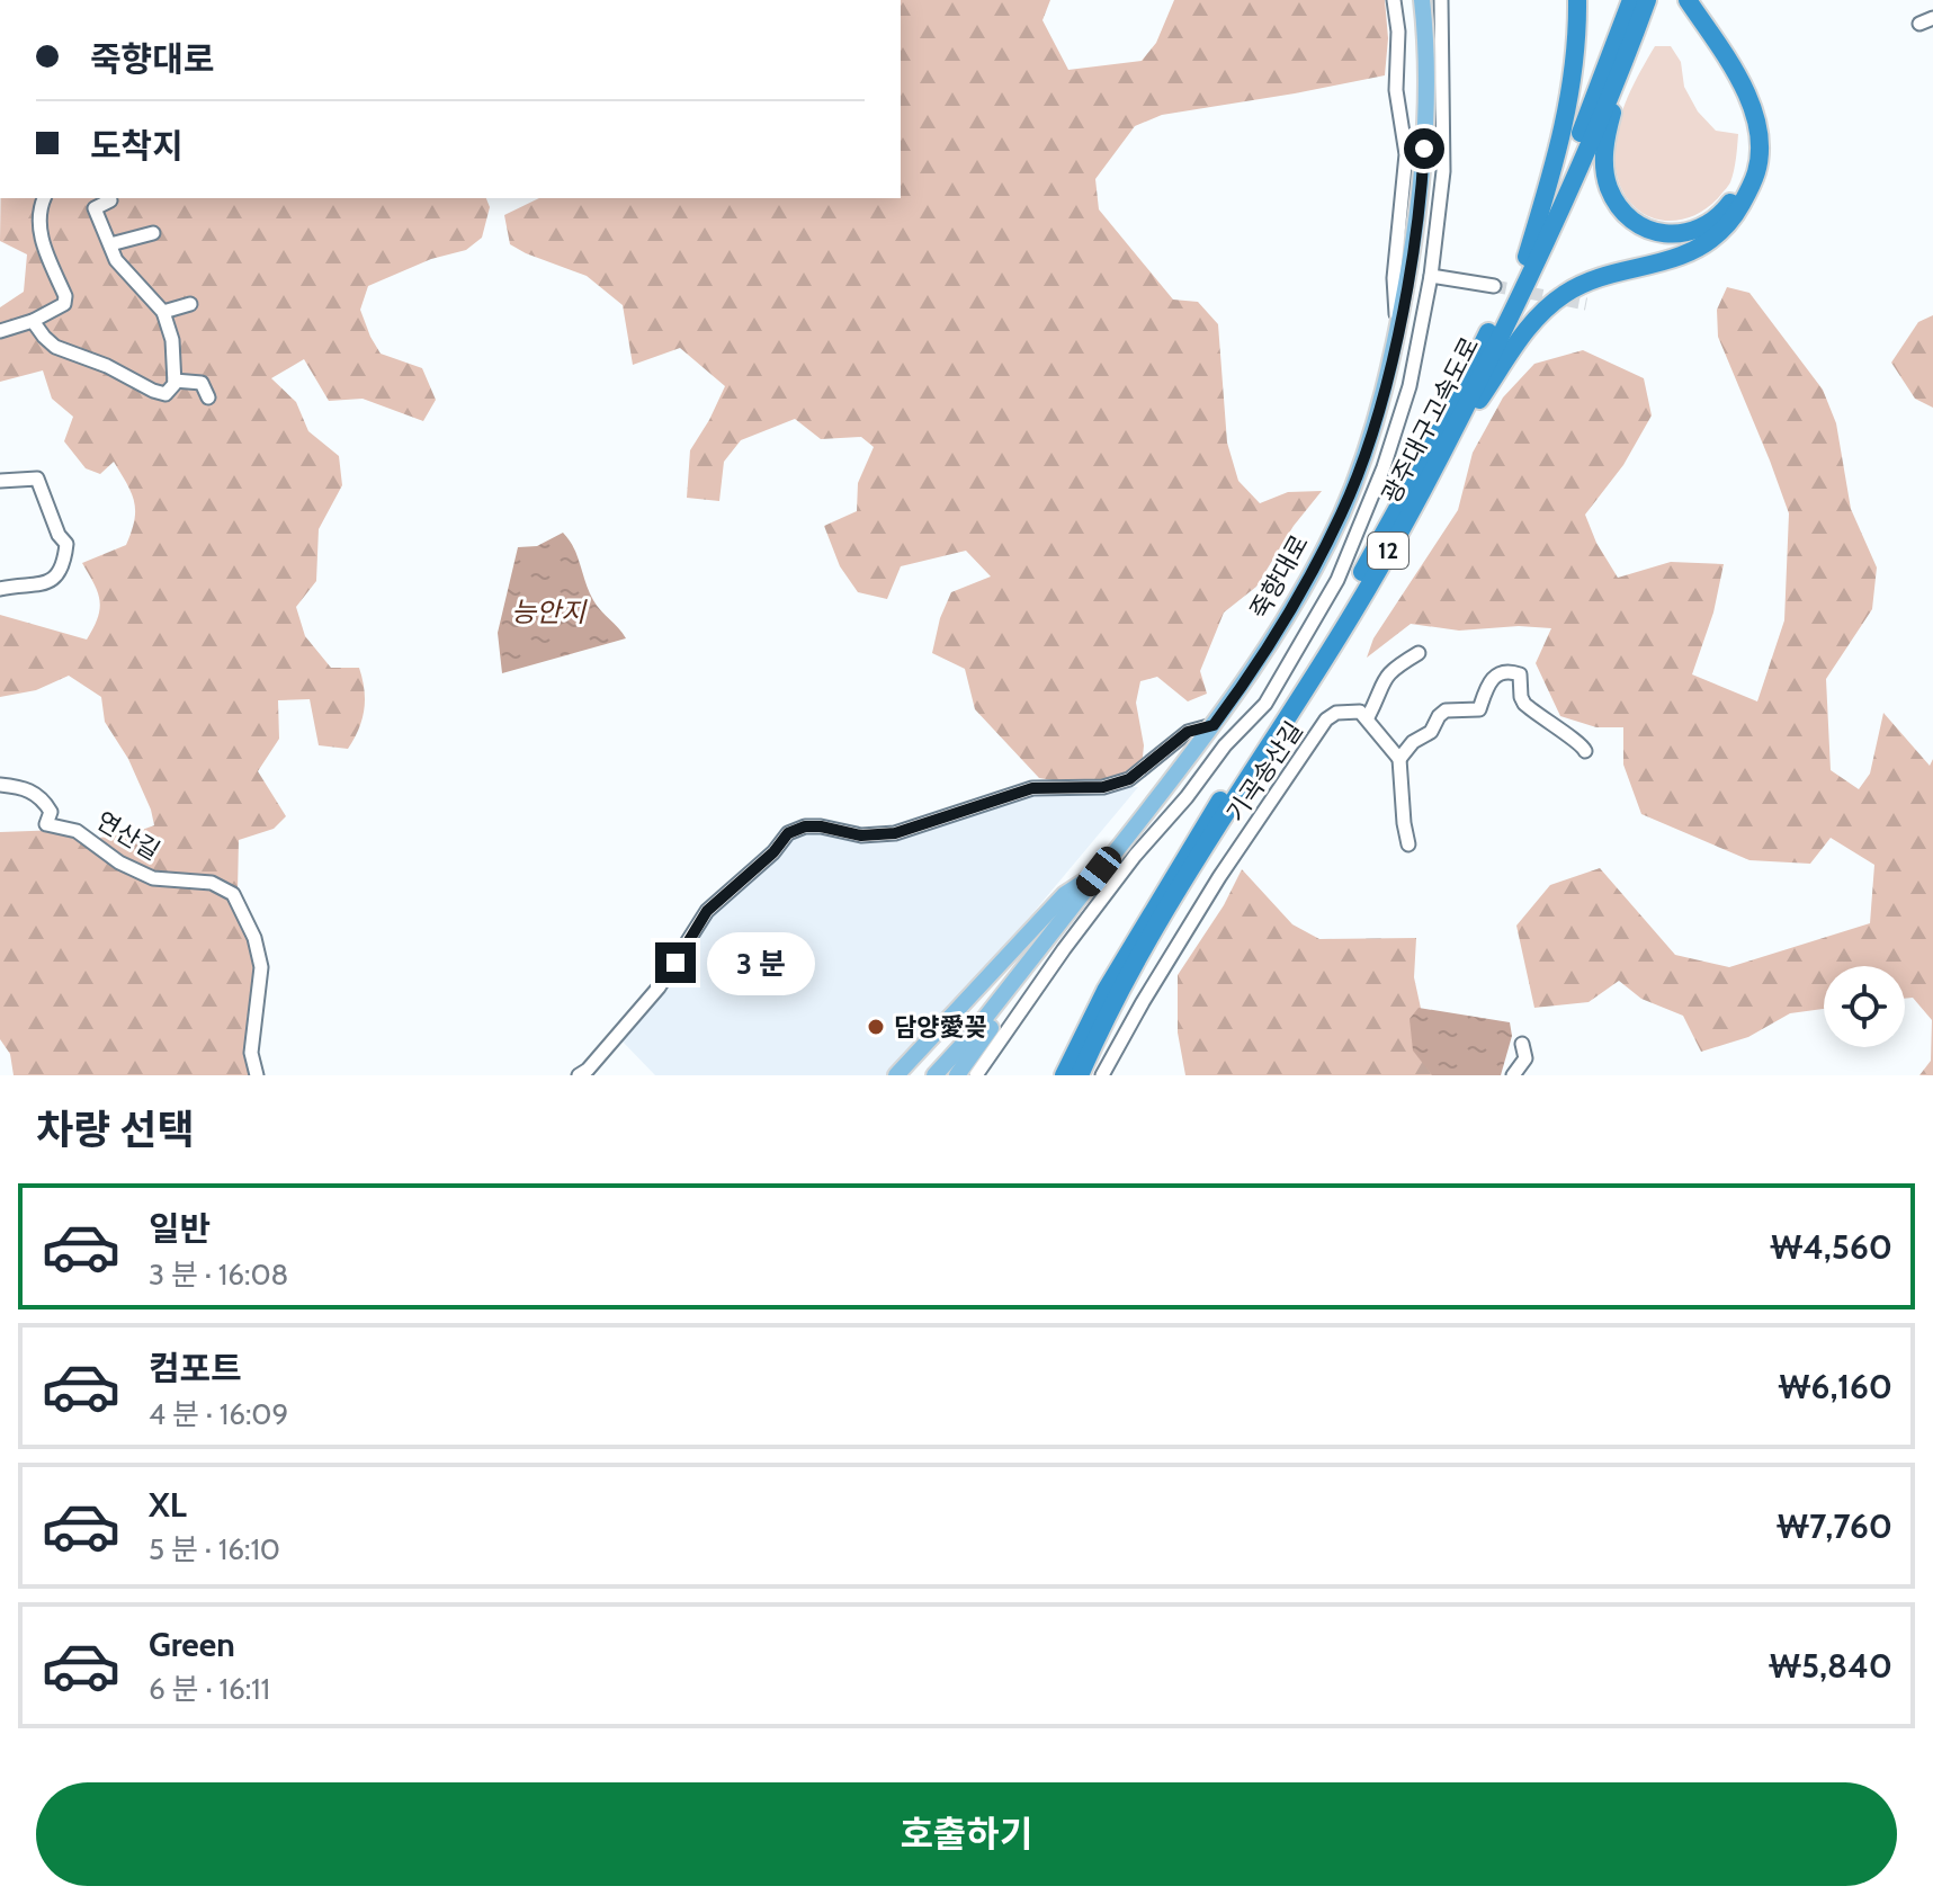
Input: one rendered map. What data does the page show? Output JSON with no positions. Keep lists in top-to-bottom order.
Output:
{
  "streets": {
    "highway": ["광주대구고속도로", "12"],
    "main road": ["죽향대로"],
    "street": ["기곡송산길", "연산길"]
  },
  "water": ["능안지"],
  "places": ["담양愛꽂"],
  "page": {
    "banner": ["죽향대로", "도착지"],
    "bubble": "3 분",
    "heading": "차량 선택",
    "list": [
      {
        "name": "일반",
        "note": "3 분 · 16:08",
        "value": "₩4,560"
      },
      {
        "name": "컴포트",
        "note": "4 분 · 16:09",
        "value": "₩6,160"
      },
      {
        "name": "XL",
        "note": "5 분 · 16:10",
        "value": "₩7,760"
      },
      {
        "name": "Green",
        "note": "6 분 · 16:11",
        "value": "₩5,840"
      }
    ],
    "buttons": "호출하기"
  }
}
